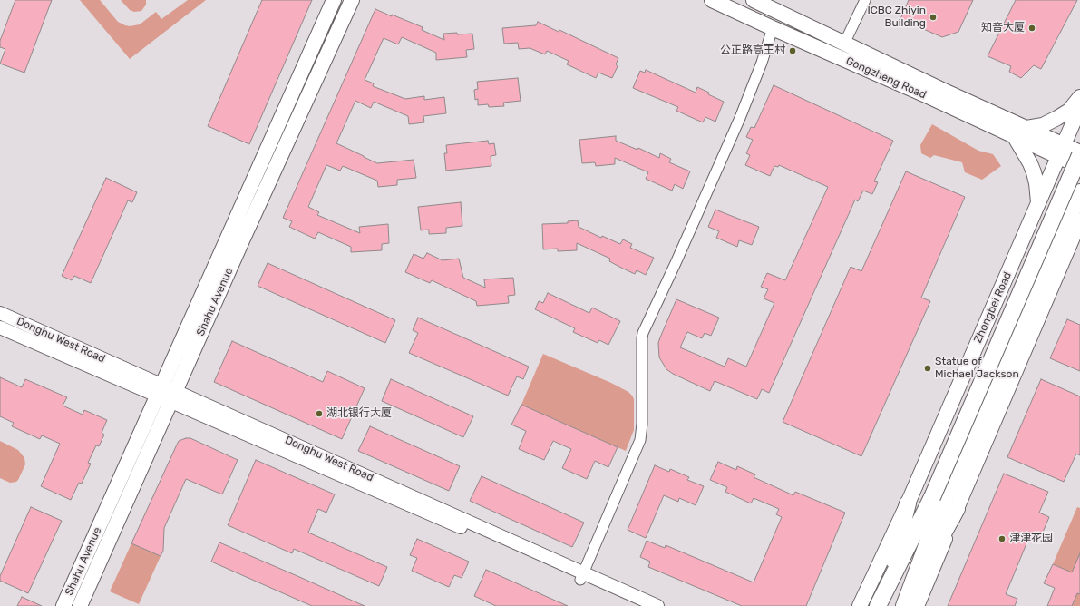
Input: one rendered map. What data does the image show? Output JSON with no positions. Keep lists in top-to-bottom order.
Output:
{
  "streets": {
    "main road": ["Gongzheng Road", "Shahu Avenue", "Zhongbei Road"],
    "street": ["Donghu West Road"]
  },
  "crossings": [
    ["Gongzheng Road", "Zhongbei Road"],
    ["Shahu Avenue", "Donghu West Road"]
  ],
  "places": [
    "ICBC Zhiyin Building",
    "知音大厦",
    "公正路高王村",
    "Statue of Michael Jackson",
    "湖北银行大厦",
    "津津花园"
  ]
}
